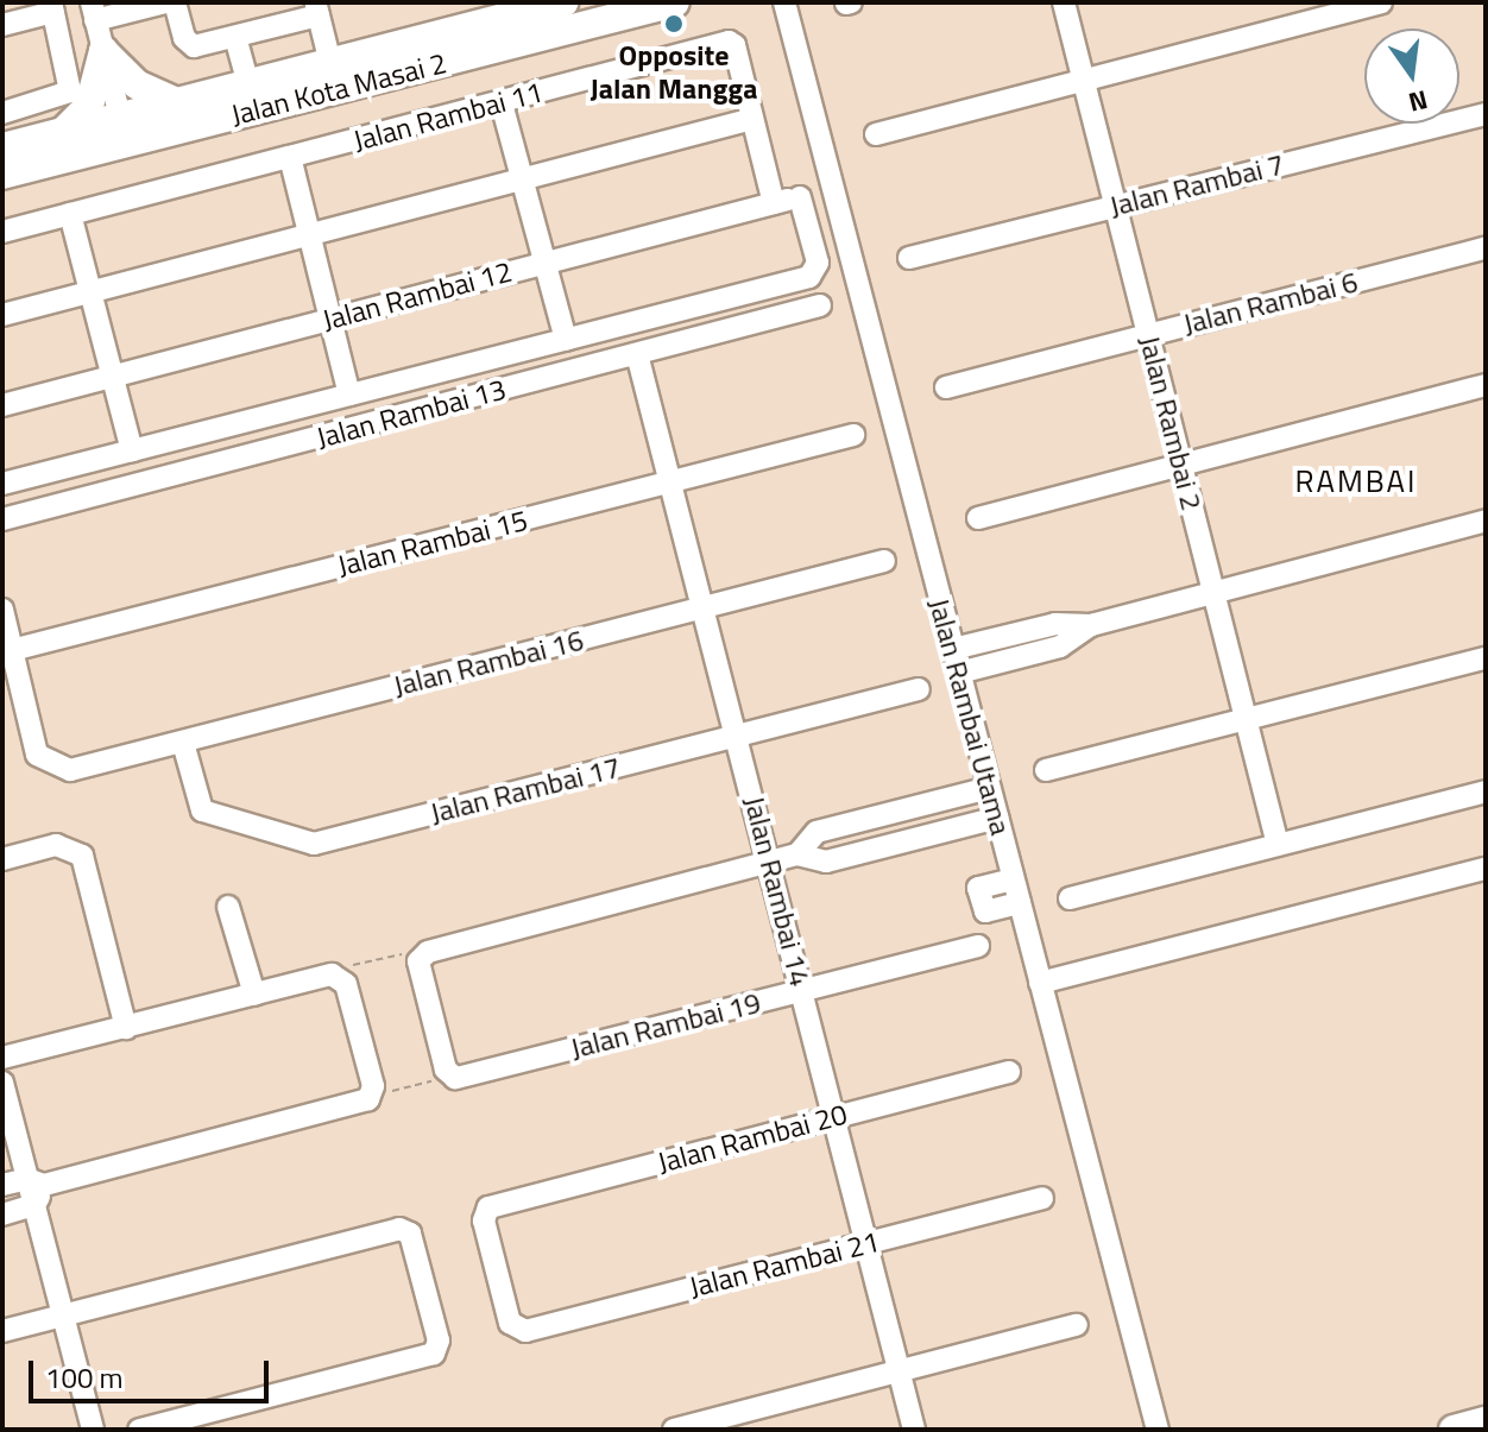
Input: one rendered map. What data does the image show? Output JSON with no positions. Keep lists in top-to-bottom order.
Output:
{
  "streets": {
    "main road": ["Jalan Kota Masai 2"],
    "street": [
      "Jalan Rambai 11",
      "Jalan Rambai 7",
      "Jalan Rambai 12",
      "Jalan Rambai 6",
      "Jalan Rambai 13",
      "Jalan Rambai 2",
      "Jalan Rambai 15",
      "Jalan Rambai 16",
      "Jalan Rambai Utama",
      "Jalan Rambai 17",
      "Jalan Rambai 14",
      "Jalan Rambai 19",
      "Jalan Rambai 20",
      "Jalan Rambai 21"
    ]
  },
  "crossings": [
    ["Jalan Rambai 11", "Jalan Rambai 12"],
    ["Jalan Rambai 7", "Jalan Rambai 2"],
    ["Jalan Rambai 12", "Jalan Rambai Utama"],
    ["Jalan Rambai 6", "Jalan Rambai 2"],
    ["Jalan Rambai 13", "Jalan Rambai 14"],
    ["Jalan Rambai 15", "Jalan Rambai 16"],
    ["Jalan Rambai 15", "Jalan Rambai 14"],
    ["Jalan Rambai 16", "Jalan Rambai 17"],
    ["Jalan Rambai 16", "Jalan Rambai 14"],
    ["Jalan Rambai 17", "Jalan Rambai 14"],
    ["Jalan Rambai 14", "Jalan Rambai 19"],
    ["Jalan Rambai 14", "Jalan Rambai 20"],
    ["Jalan Rambai 14", "Jalan Rambai 21"],
    ["Jalan Rambai 20", "Jalan Rambai 21"]
  ],
  "districts": ["RAMBAI"],
  "places": ["Opposite Jalan Mangga"],
  "scale_bar": "100 m",
  "north": "bottom"
}
